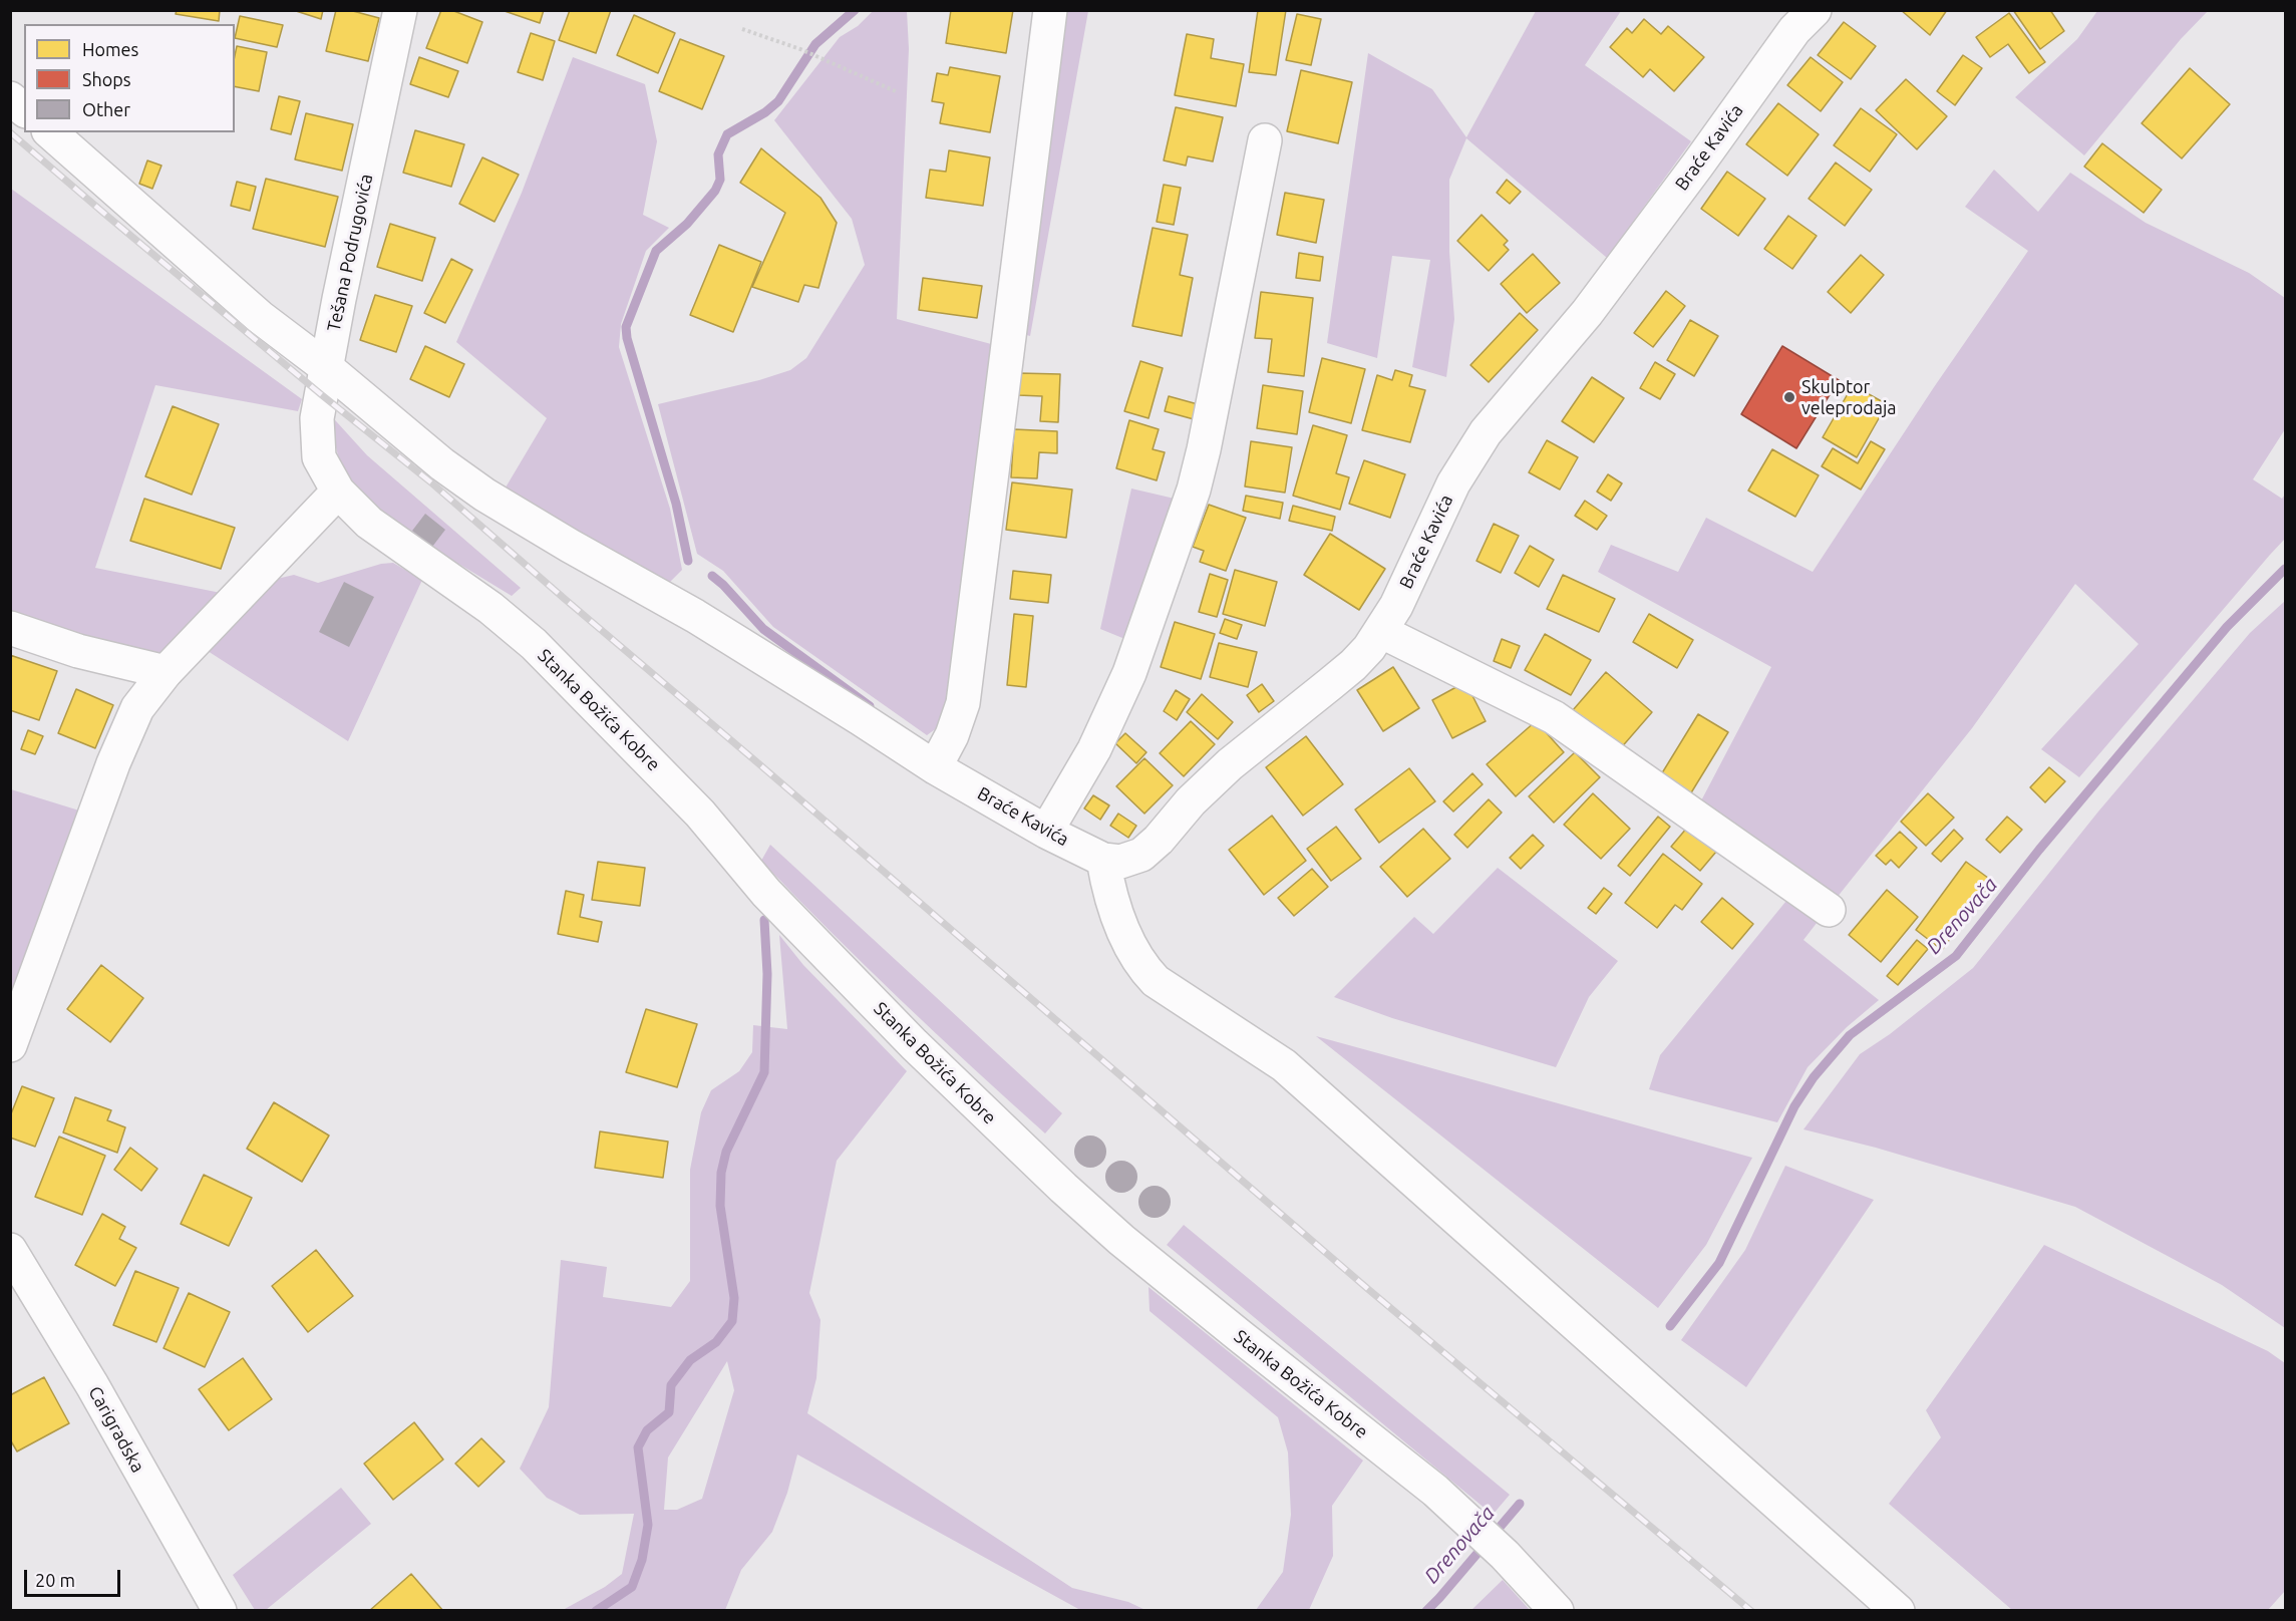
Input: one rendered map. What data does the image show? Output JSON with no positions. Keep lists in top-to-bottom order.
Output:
{
  "streets": {
    "street": [
      "Braće Kavića",
      "Tešana Podrugovića",
      "Stanka Božića Kobre",
      "Carigradska"
    ]
  },
  "crossings": [
    ["Braće Kavića", "Tešana Podrugovića"],
    ["Tešana Podrugovića", "Stanka Božića Kobre"]
  ],
  "water": ["Drenovača"],
  "places": ["Skulptor veleprodaja"],
  "legend": ["Homes", "Shops", "Other"],
  "scale_bar": "20 m"
}
